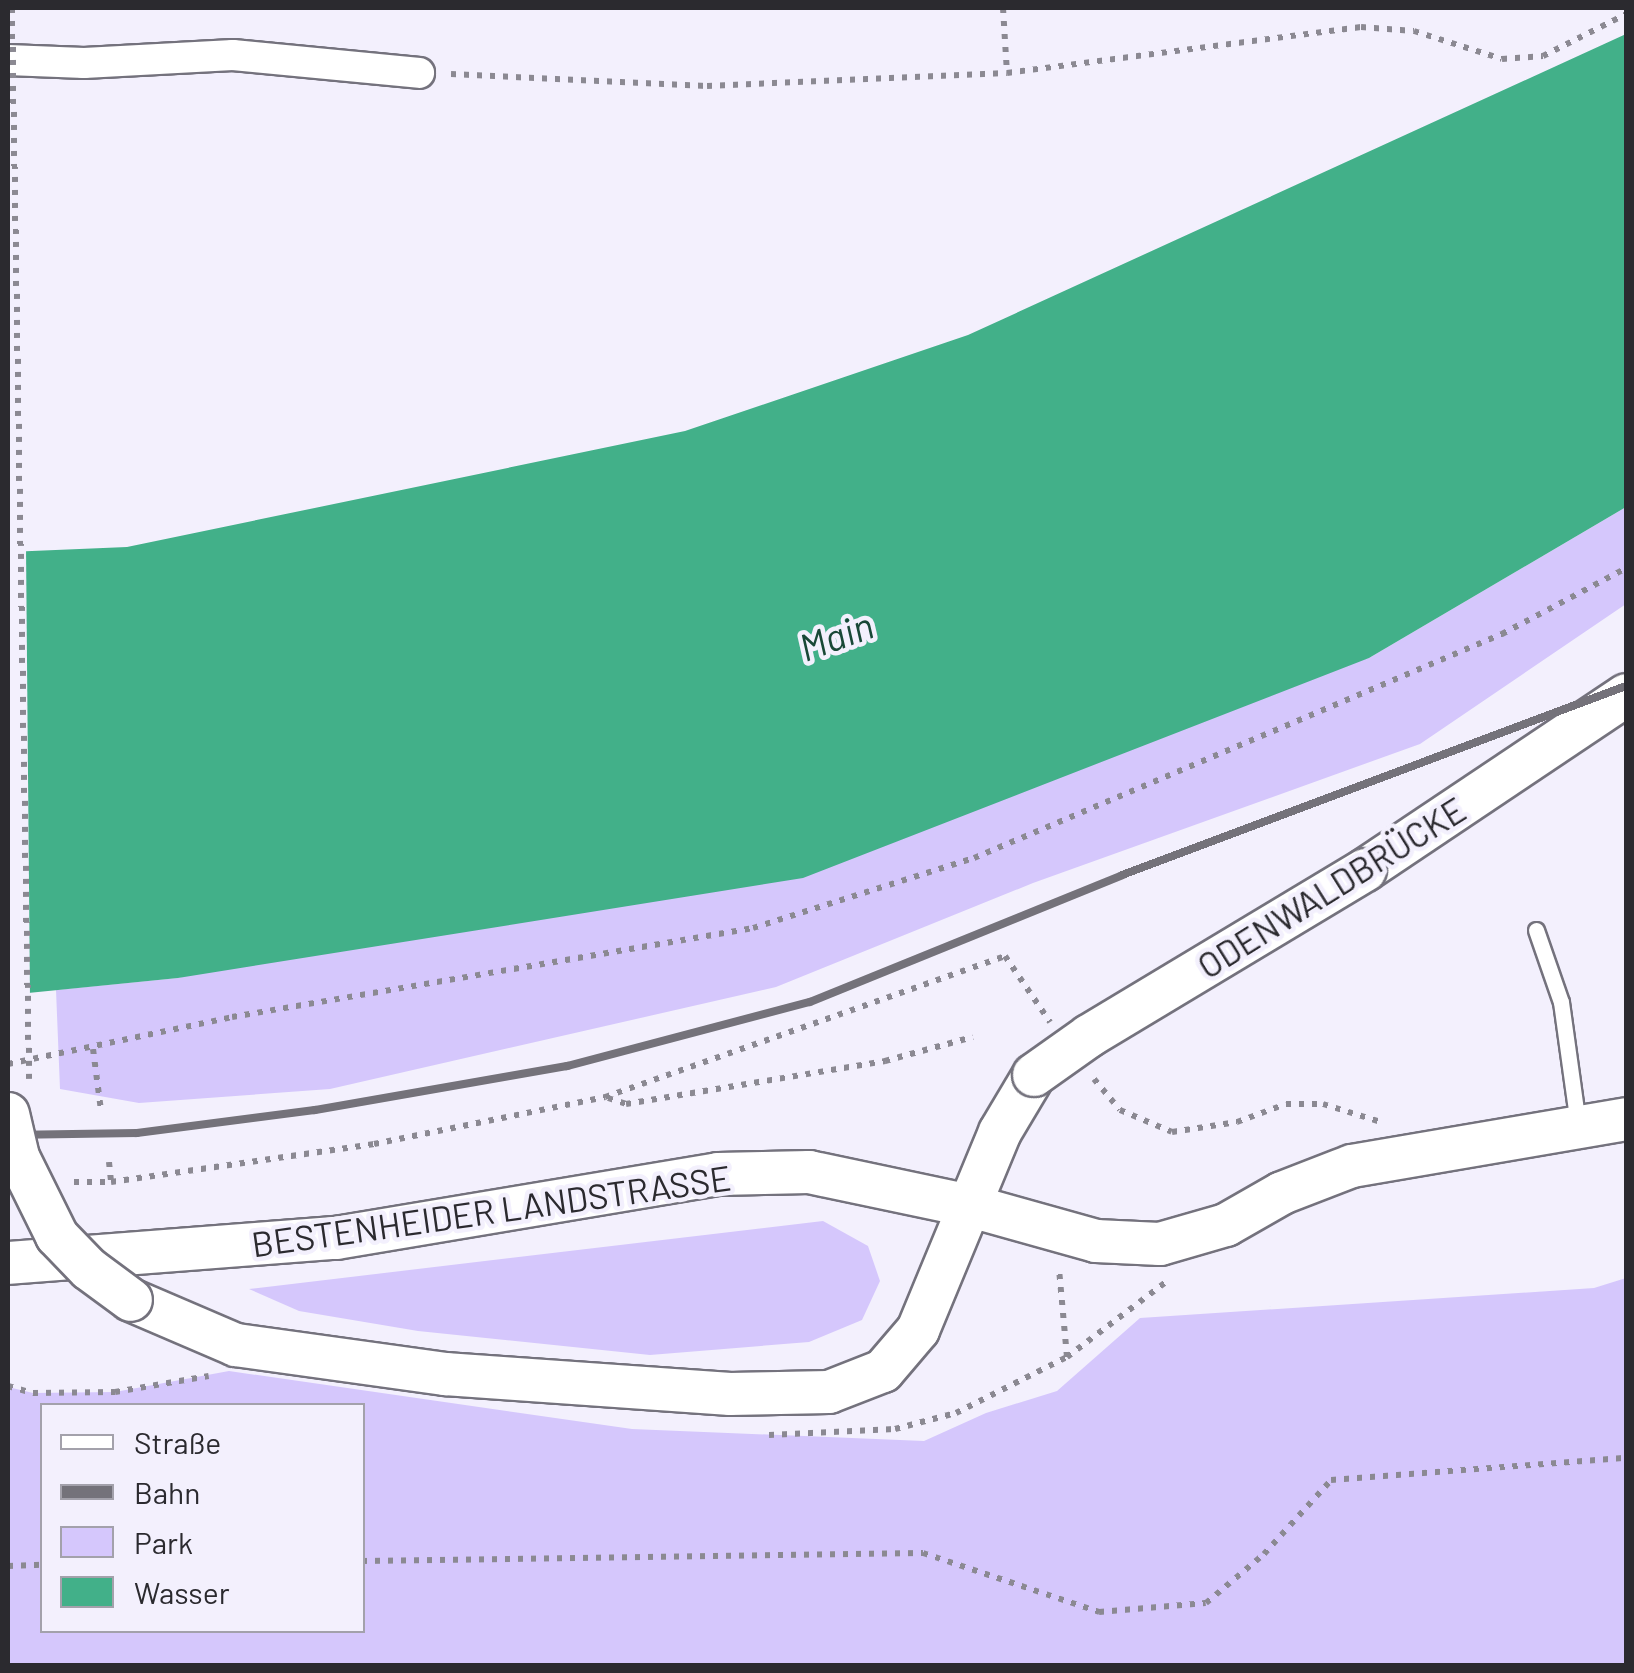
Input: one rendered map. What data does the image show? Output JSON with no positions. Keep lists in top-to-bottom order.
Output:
{
  "streets": {
    "main road": ["ODENWALDBRÜCKE", "BESTENHEIDER LANDSTRASSE"]
  },
  "crossings": [
    ["ODENWALDBRÜCKE", "BESTENHEIDER LANDSTRASSE"]
  ],
  "water": ["Main"],
  "legend": [
    "Straße",
    "Bahn",
    "Park",
    "Wasser"
  ]
}
